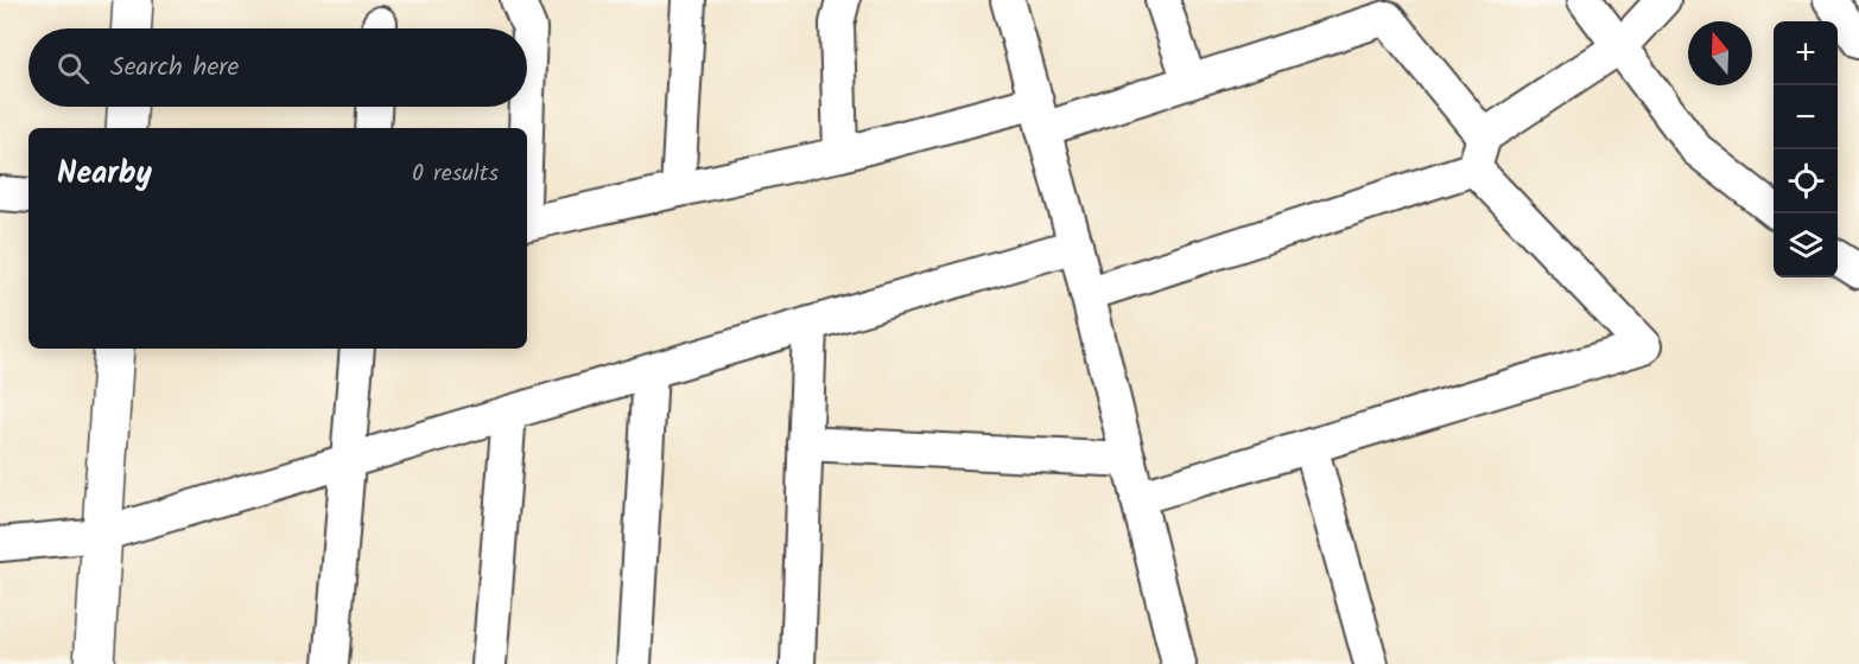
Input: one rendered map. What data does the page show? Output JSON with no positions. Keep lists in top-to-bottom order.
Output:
{
  "north": "top",
  "page": {
    "map_buttons": ["+", "−"],
    "search": "Search here",
    "heading": ["Nearby", "0 results"]
  }
}
